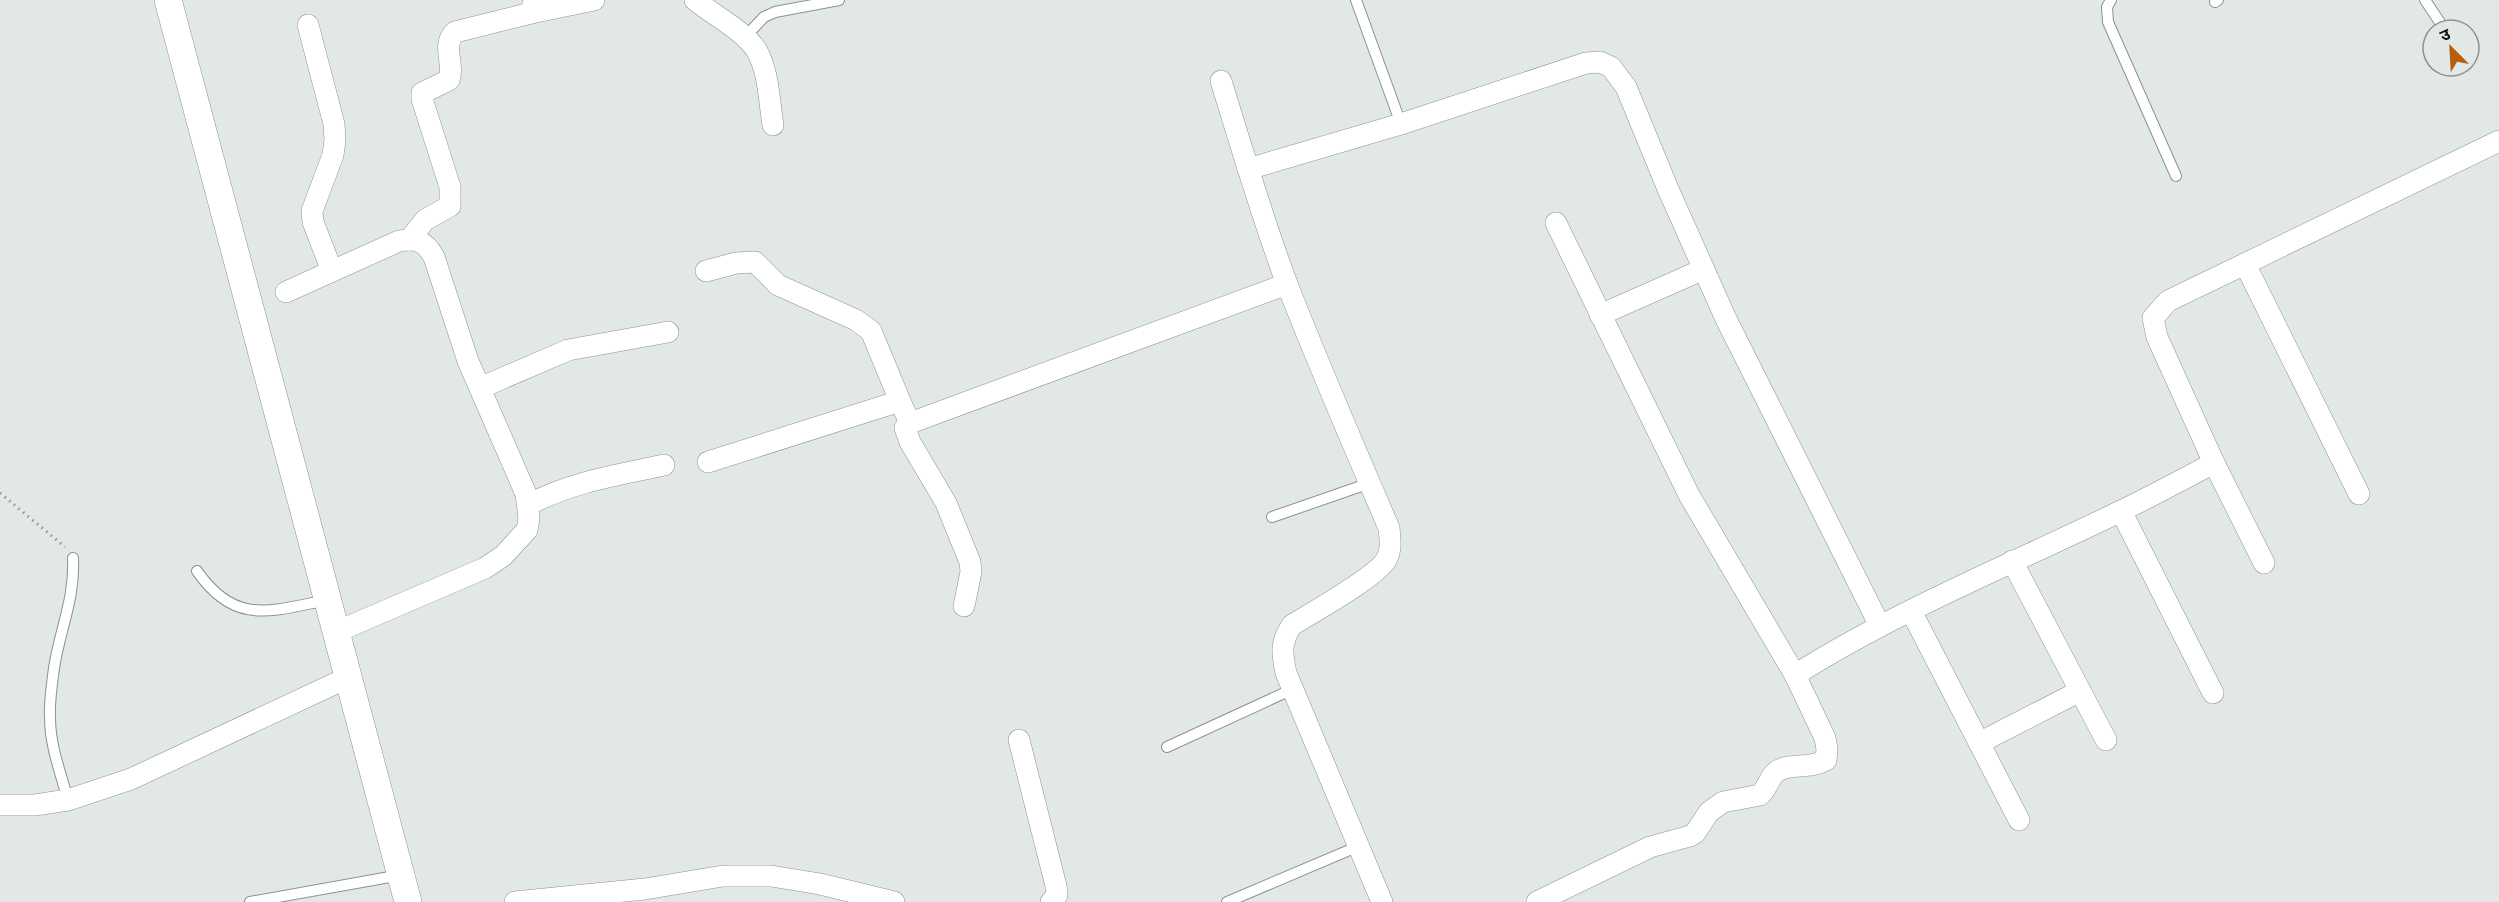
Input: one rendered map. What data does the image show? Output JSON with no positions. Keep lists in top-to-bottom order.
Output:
{
  "north": "top left"
}
